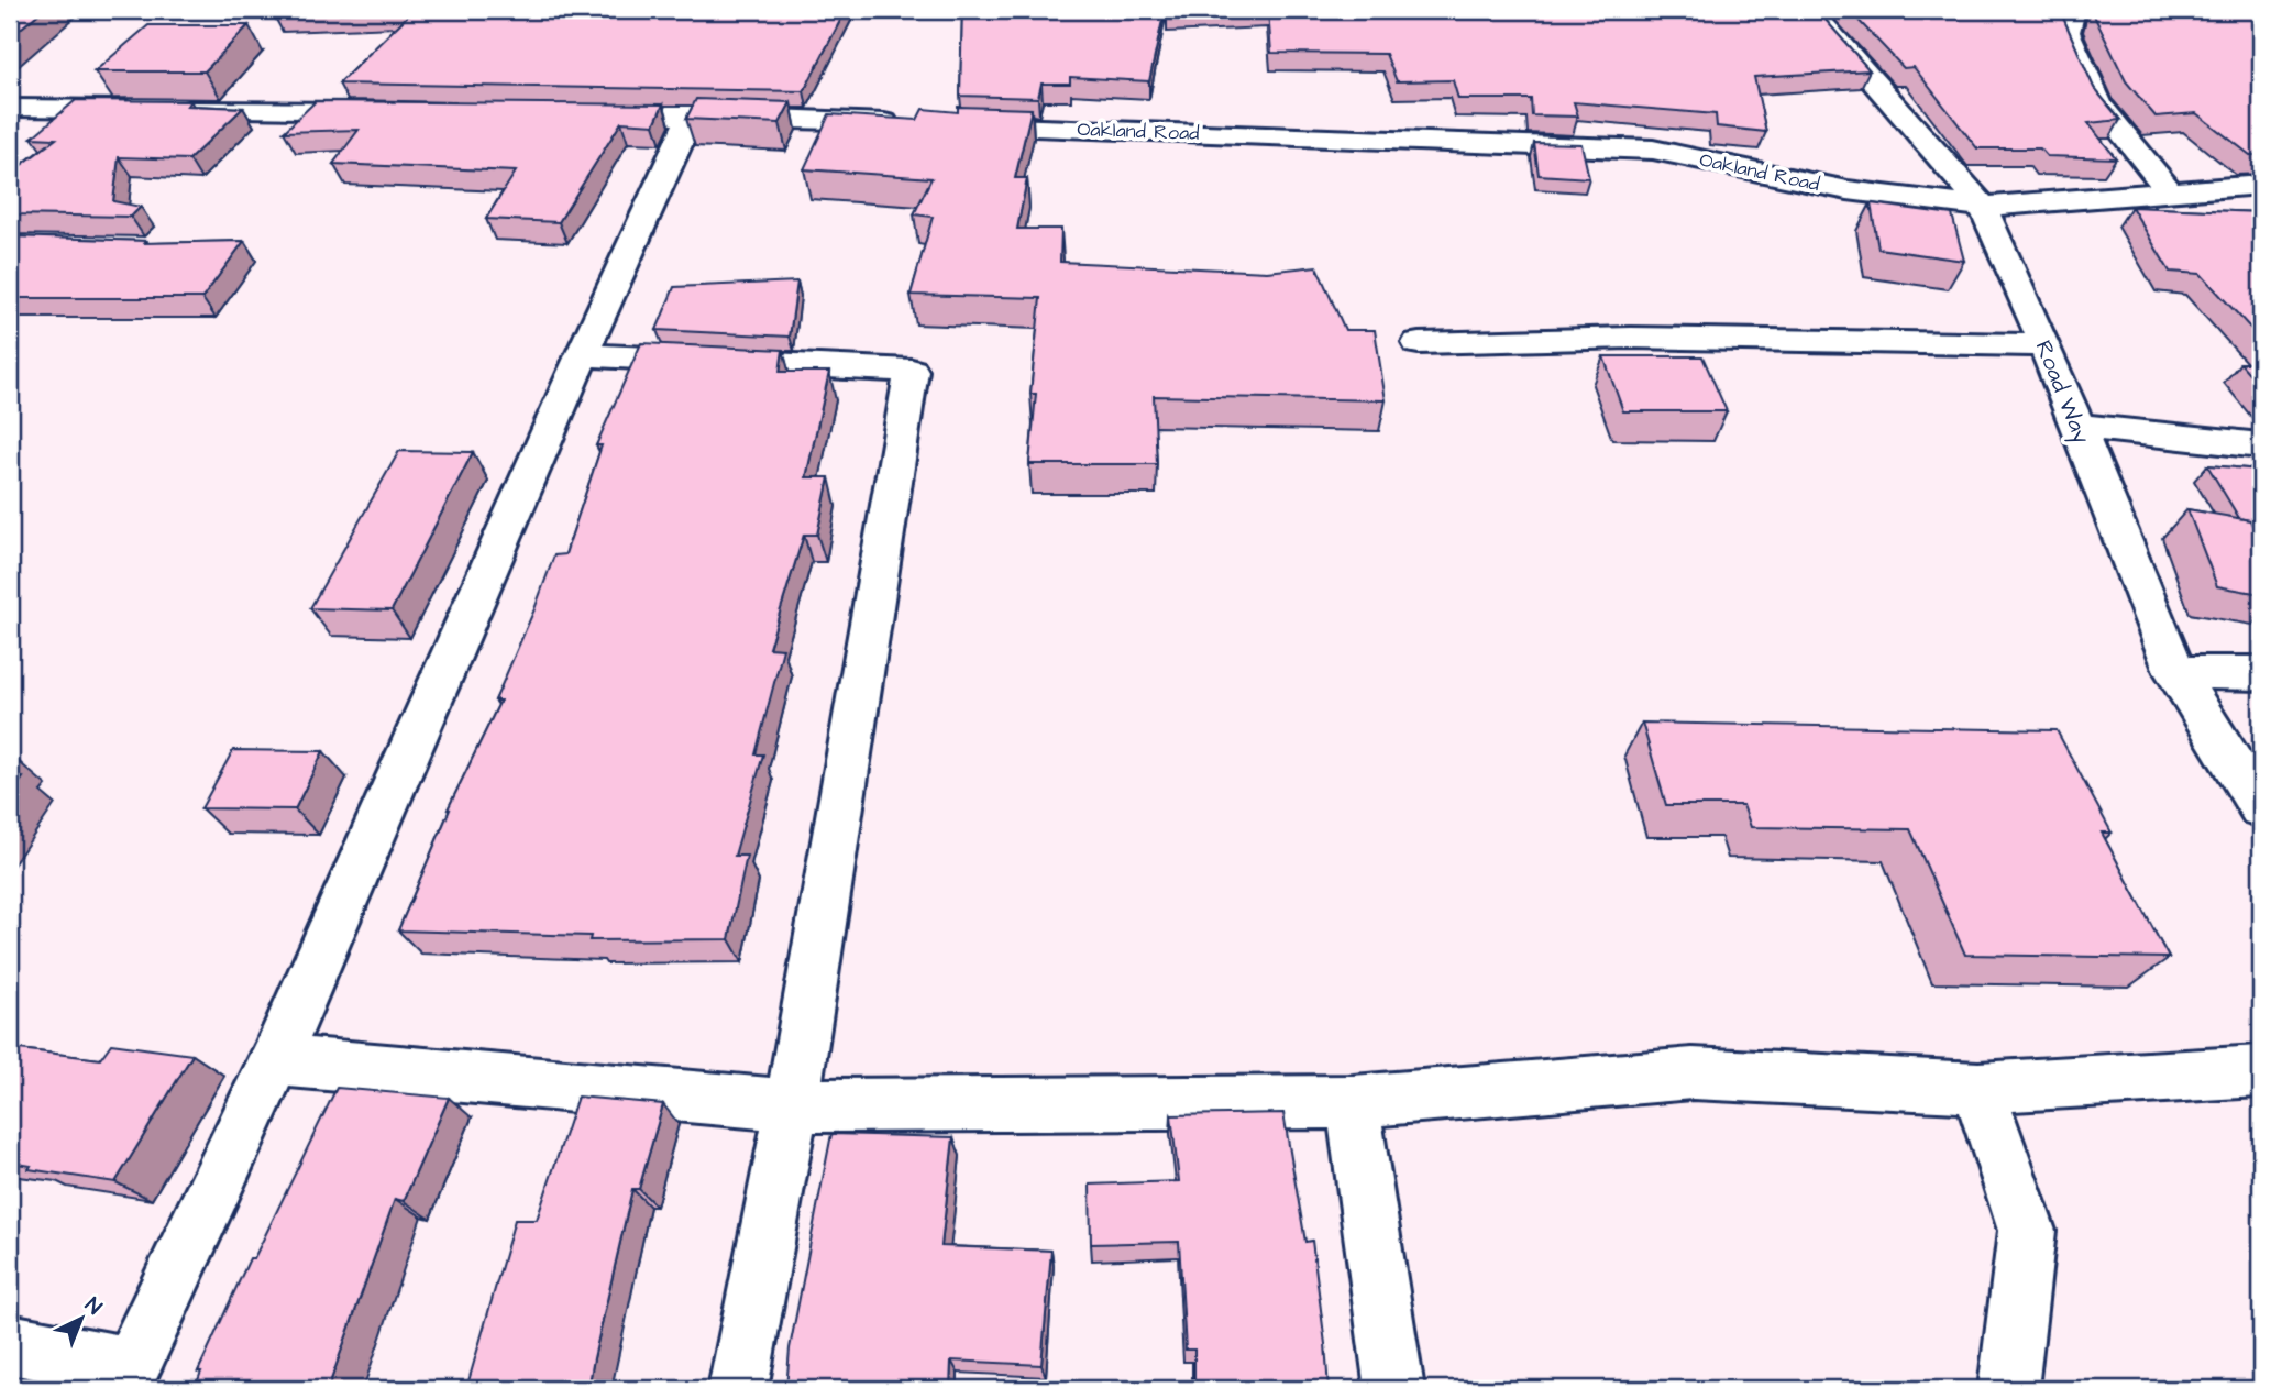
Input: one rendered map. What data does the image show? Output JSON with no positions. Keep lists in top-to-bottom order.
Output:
{
  "streets": {
    "street": ["Oakland Road", "Road Way"]
  },
  "crossings": [
    ["Oakland Road", "Road Way"]
  ],
  "north": "top right"
}
